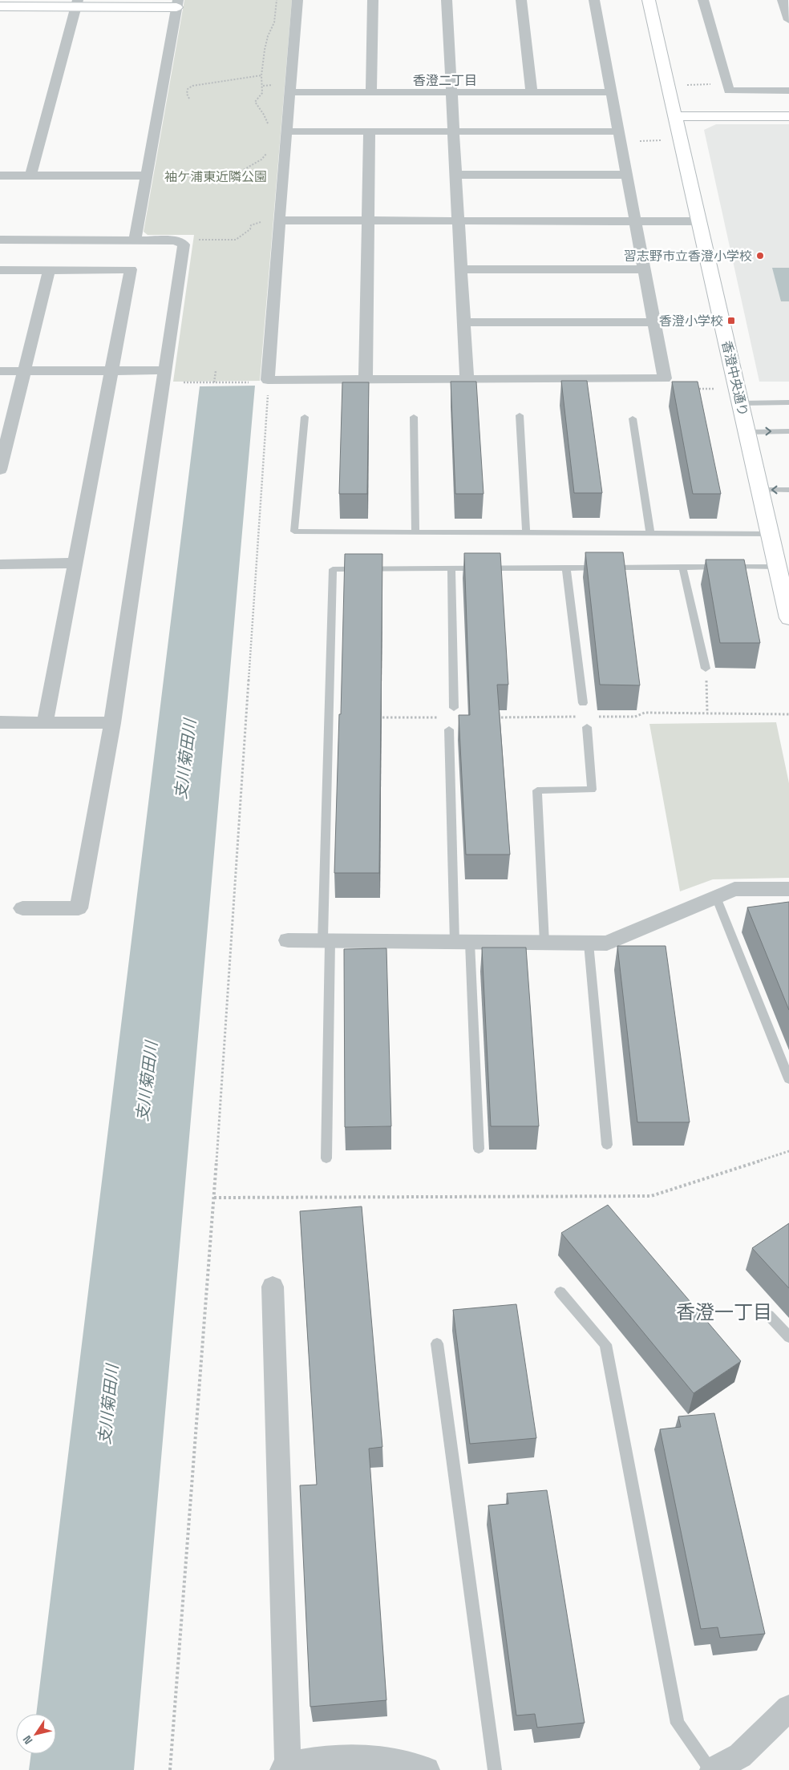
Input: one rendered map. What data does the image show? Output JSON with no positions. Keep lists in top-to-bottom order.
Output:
{
  "streets": {
    "street": ["香澄中央通り"]
  },
  "districts": ["香澄二丁目", "香澄一丁目"],
  "water": ["支川菊田川"],
  "parks": ["袖ケ浦東近隣公園"],
  "places": {
    "other": ["習志野市立香澄小学校"],
    "transit": ["香澄小学校"]
  },
  "north": "bottom left"
}
